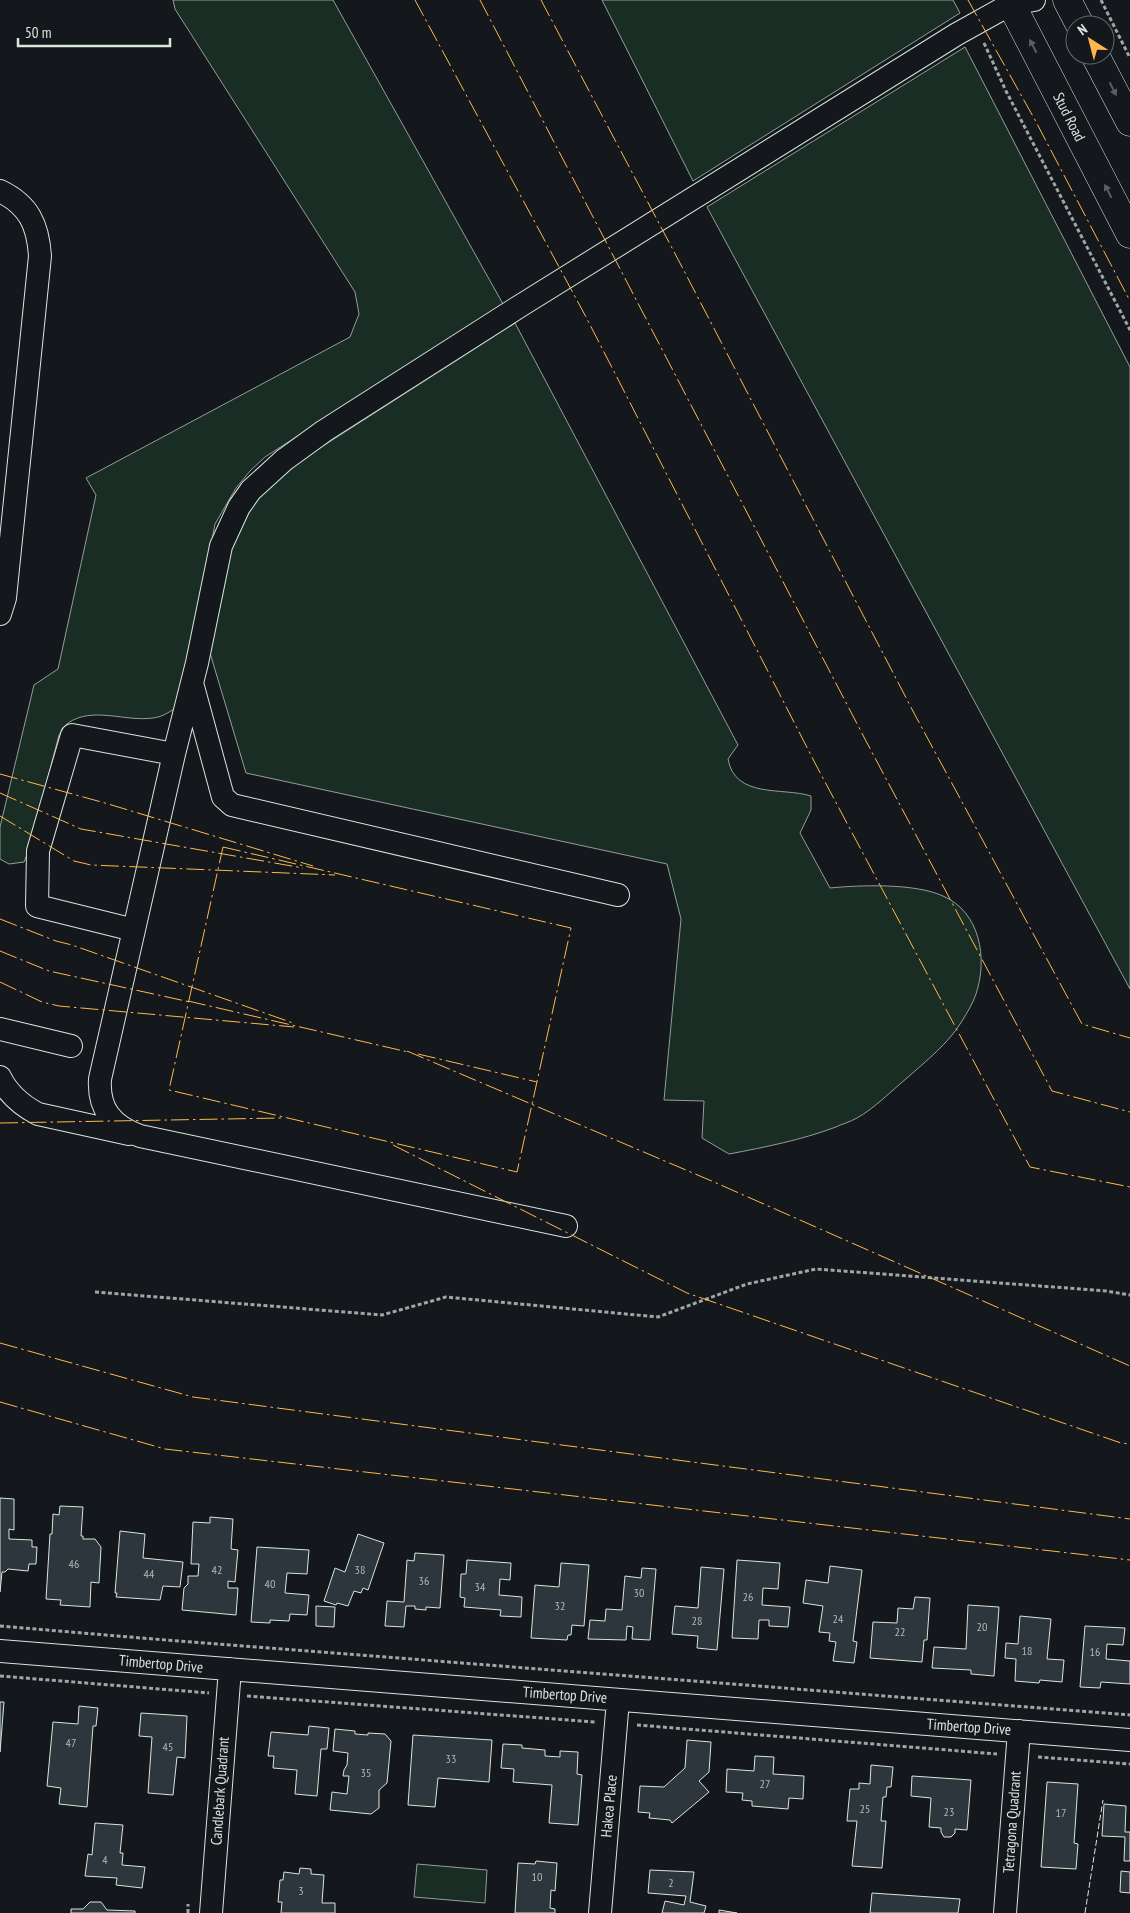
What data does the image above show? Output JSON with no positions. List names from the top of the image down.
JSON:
{
  "streets": {
    "highway": ["Stud Road"],
    "street": [
      "Timbertop Drive",
      "Candlebark Quadrant",
      "Hakea Place",
      "Tetragona Quadrant"
    ]
  },
  "crossings": [
    ["Timbertop Drive", "Candlebark Quadrant"],
    ["Timbertop Drive", "Hakea Place"],
    ["Timbertop Drive", "Tetragona Quadrant"]
  ],
  "house_numbers": [
    "46",
    "42",
    "38",
    "44",
    "36",
    "40",
    "34",
    "30",
    "26",
    "32",
    "24",
    "28",
    "20",
    "22",
    "18",
    "16",
    "47",
    "45",
    "33",
    "35",
    "27",
    "25",
    "23",
    "17",
    "4",
    "10",
    "2",
    "3"
  ],
  "scale_bar": "50 m",
  "north": "top left"
}
